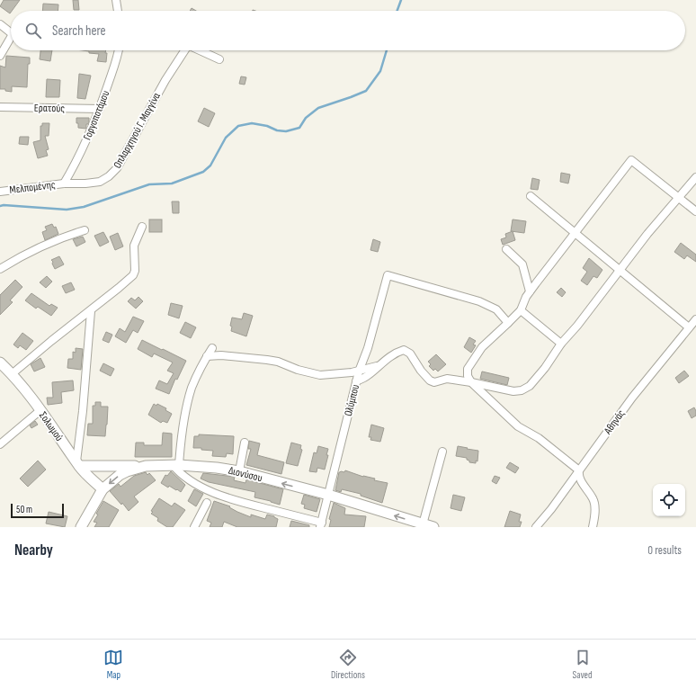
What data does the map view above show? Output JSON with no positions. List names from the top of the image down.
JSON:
{
  "streets": {
    "street": [
      "Ερατούς",
      "Γοργοποτάμου",
      "Οπλαρχηγού Γ. Μαγγίνα",
      "Μελπομένης",
      "Ολύμπου",
      "Αθηνάς",
      "Σολωμού",
      "Διονύσου"
    ]
  },
  "crossings": [
    ["Ερατούς", "Γοργοποτάμου"],
    ["Γοργοποτάμου", "Οπλαρχηγού Γ. Μαγγίνα"],
    ["Γοργοποτάμου", "Μελπομένης"],
    ["Οπλαρχηγού Γ. Μαγγίνα", "Μελπομένης"],
    ["Ολύμπου", "Διονύσου"],
    ["Σολωμού", "Διονύσου"]
  ],
  "scale_bar": "50 m",
  "page": {
    "search": "Search here",
    "scale": "50 m",
    "heading": ["Nearby", "0 results"],
    "nav": ["Map", "Directions", "Saved"]
  }
}
